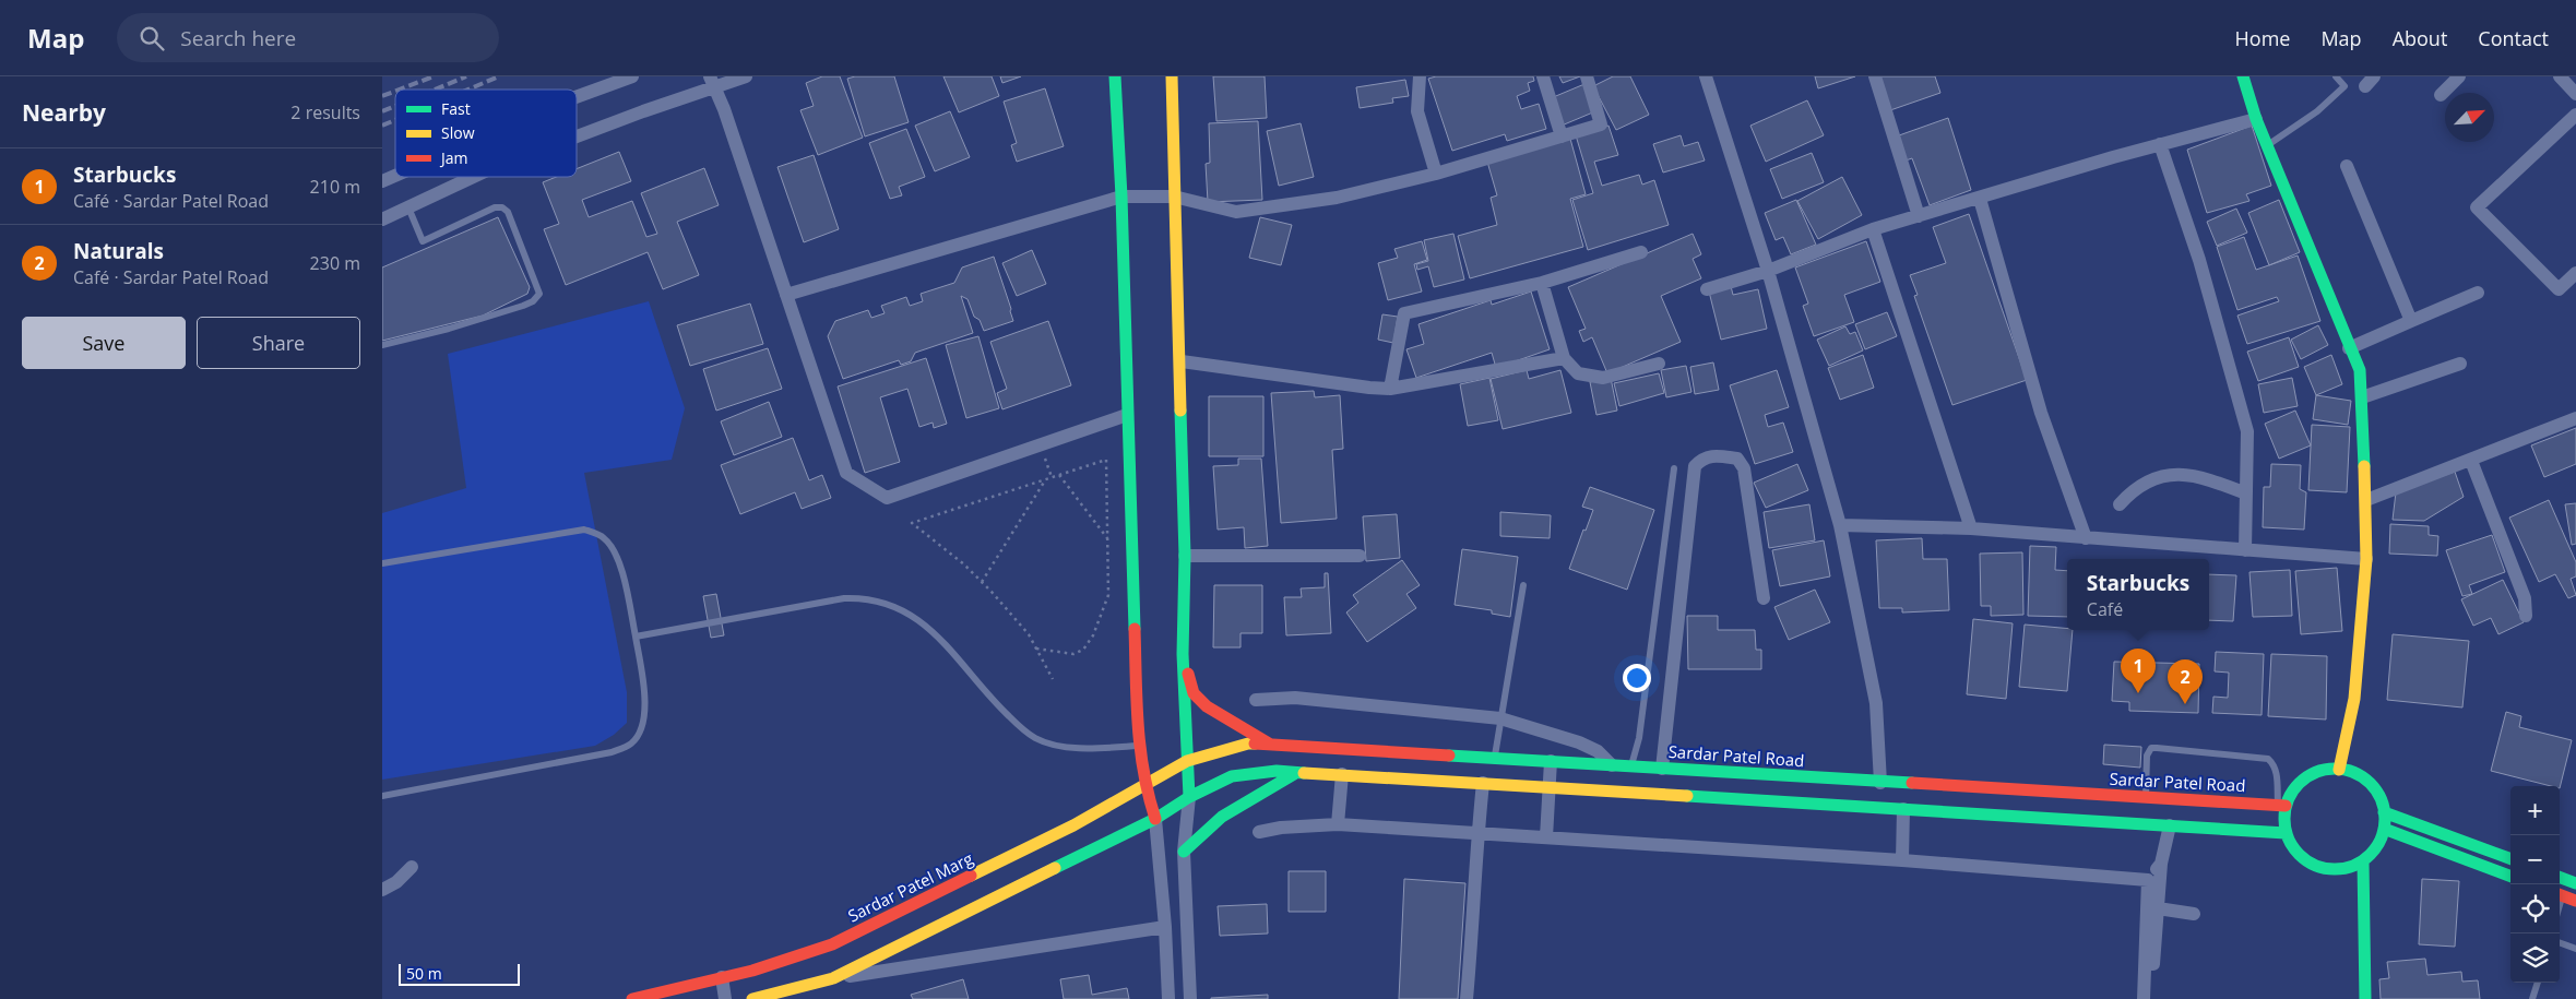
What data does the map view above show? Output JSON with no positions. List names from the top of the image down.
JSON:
{
  "streets": {
    "street": ["Sardar Patel Road", "Sardar Patel Marg"]
  },
  "crossings": [
    ["Sardar Patel Road", "Sardar Patel Marg"]
  ],
  "legend": ["Fast", "Slow", "Jam"],
  "scale_bar": "50 m",
  "north": "top right",
  "page": {
    "header": "Map",
    "search": "Search here",
    "nav": [
      "Home",
      "Map",
      "About",
      "Contact"
    ],
    "heading": ["Nearby", "2 results"],
    "list": [
      {
        "mark": "1",
        "name": "Starbucks",
        "note": "Café · Sardar Patel Road",
        "value": "210 m"
      },
      {
        "mark": "2",
        "name": "Naturals",
        "note": "Café · Sardar Patel Road",
        "value": "230 m"
      }
    ],
    "buttons": ["Save", "Share"],
    "popup": ["Starbucks", "Café"],
    "pins": ["1", "2"],
    "map_buttons": ["+", "−"],
    "scale": "50 m"
  }
}
